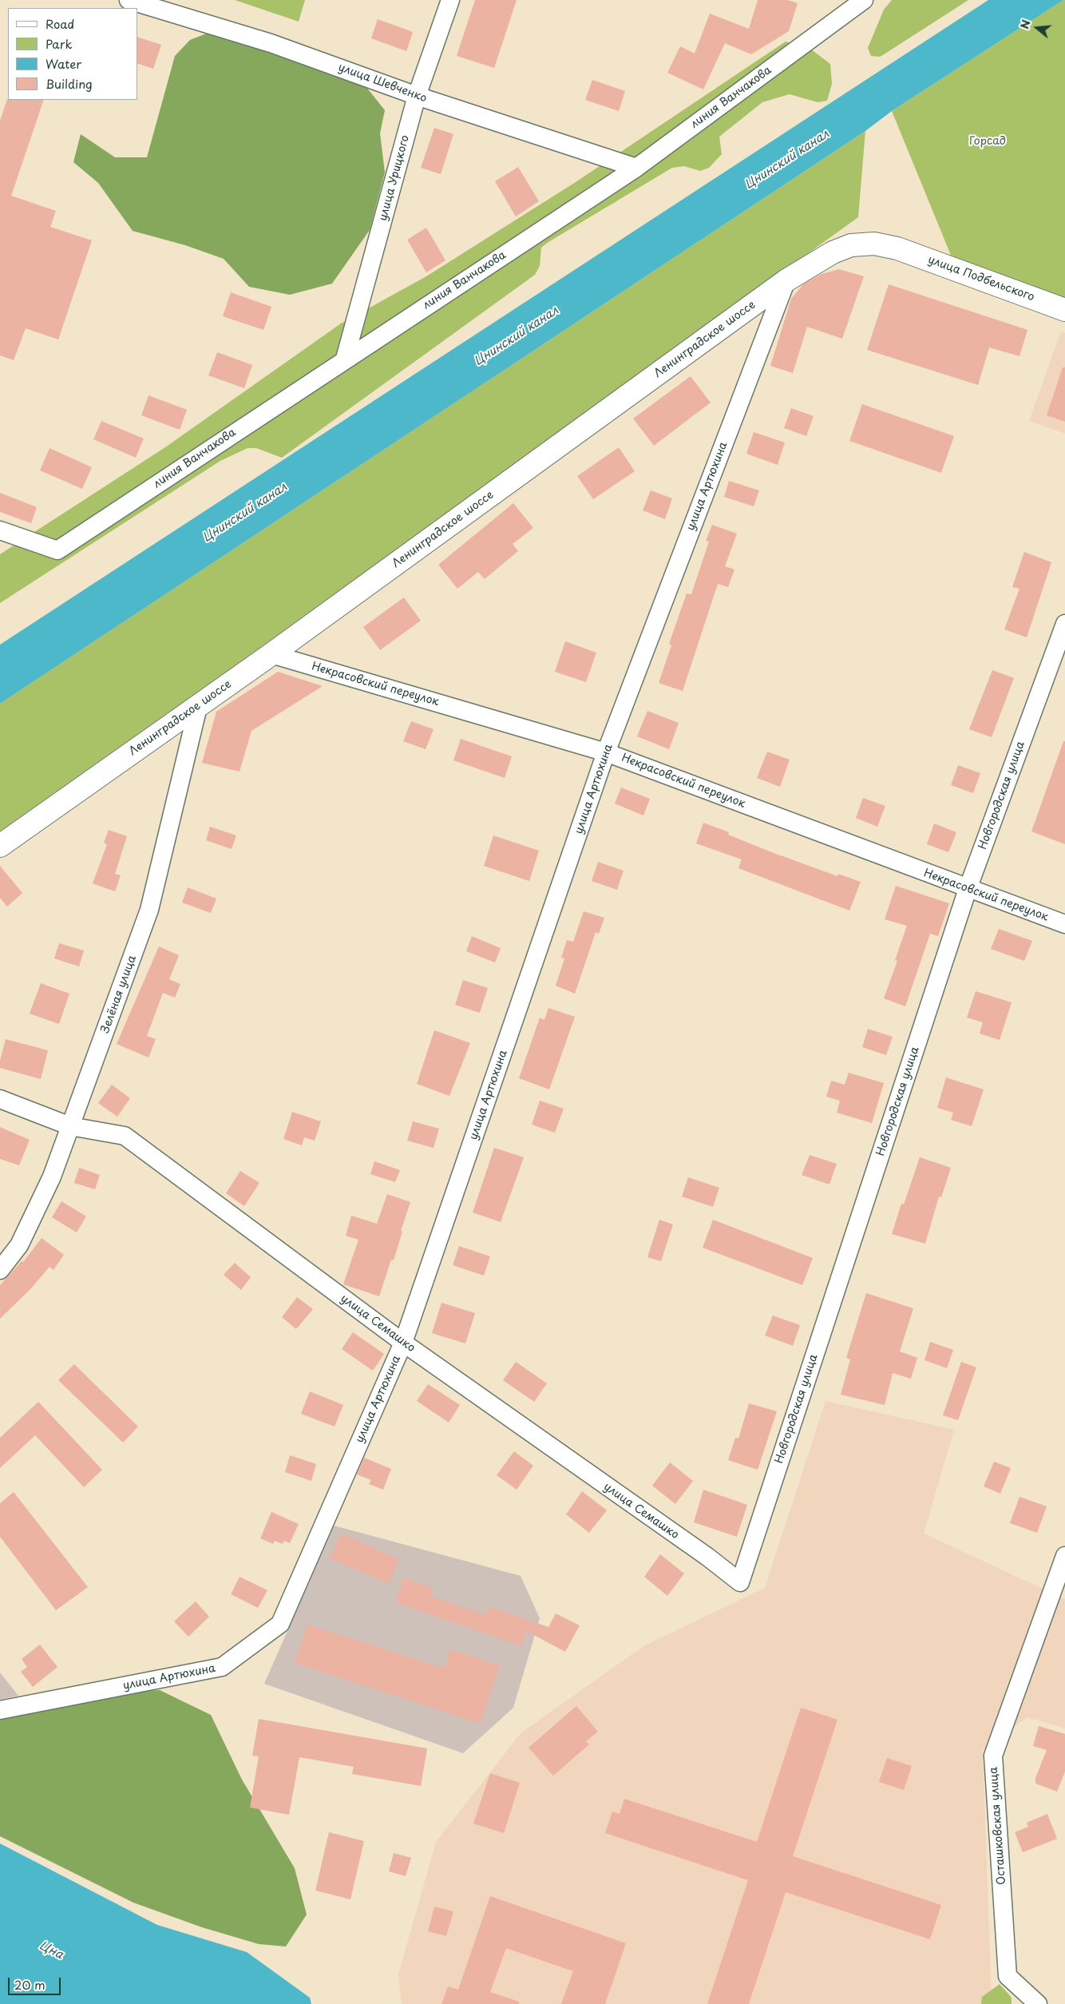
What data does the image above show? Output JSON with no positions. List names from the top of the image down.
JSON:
{
  "streets": {
    "street": [
      "улица Шевченко",
      "линия Ванчакова",
      "улица Урицкого",
      "улица Подбельского",
      "Ленинградское шоссе",
      "улица Артюхина",
      "Некрасовский переулок",
      "Новгородская улица",
      "Зелёная улица",
      "улица Семашко",
      "Осташковская улица"
    ]
  },
  "crossings": [
    ["улица Шевченко", "линия Ванчакова"],
    ["улица Шевченко", "улица Урицкого"],
    ["линия Ванчакова", "улица Урицкого"],
    ["улица Подбельского", "Ленинградское шоссе"],
    ["Ленинградское шоссе", "улица Артюхина"],
    ["Ленинградское шоссе", "Некрасовский переулок"],
    ["Ленинградское шоссе", "Зелёная улица"],
    ["улица Артюхина", "Некрасовский переулок"],
    ["улица Артюхина", "улица Семашко"],
    ["Некрасовский переулок", "Новгородская улица"],
    ["Новгородская улица", "улица Семашко"],
    ["Зелёная улица", "улица Семашко"]
  ],
  "water": ["Цнинский канал", "Цна"],
  "parks": ["Горсад"],
  "legend": [
    "Road",
    "Park",
    "Water",
    "Building"
  ],
  "scale_bar": "20 m",
  "north": "left"
}
